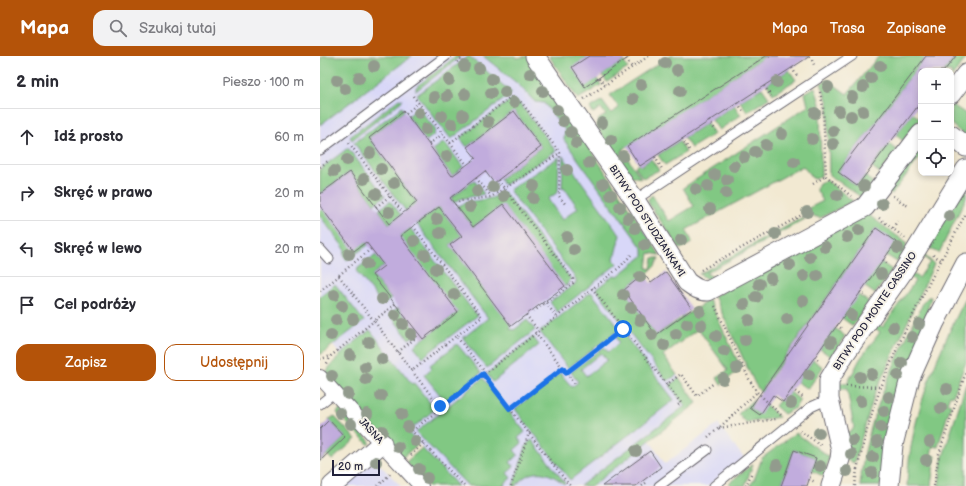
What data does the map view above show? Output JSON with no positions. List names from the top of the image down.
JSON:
{
  "streets": {
    "street": ["BITWY POD STUDZIANKAMI", "BITWY POD MONTE CASSINO", "JASNA"]
  },
  "scale_bar": "20 m",
  "page": {
    "header": "Mapa",
    "search": "Szukaj tutaj",
    "nav": ["Mapa", "Trasa", "Zapisane"],
    "heading": ["2 min", "Pieszo · 100 m"],
    "map_buttons": ["+", "−"],
    "list": [
      ["Idź prosto", "60 m"],
      ["Skręć w prawo", "20 m"],
      ["Skręć w lewo", "20 m"],
      "Cel podróży"
    ],
    "buttons": ["Zapisz", "Udostępnij"],
    "scale": "20 m"
  }
}
